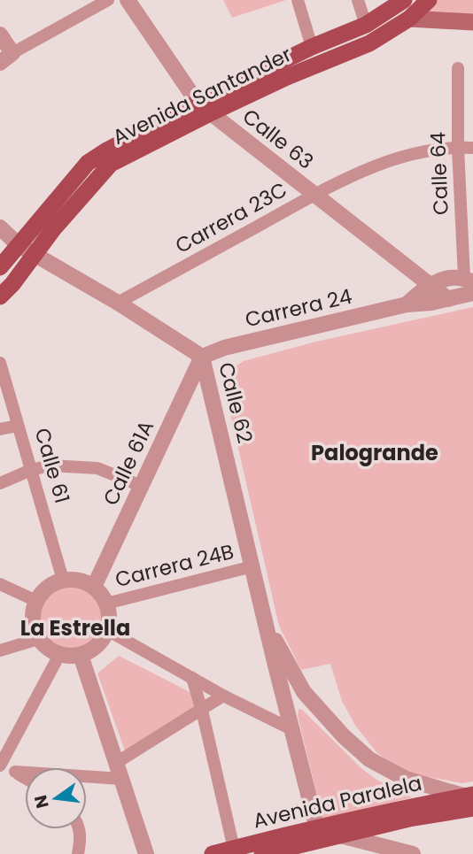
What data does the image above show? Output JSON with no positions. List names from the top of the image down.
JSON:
{
  "streets": {
    "main road": ["Avenida Santander", "Avenida Paralela"],
    "street": [
      "Calle 63",
      "Calle 64",
      "Carrera 23C",
      "Carrera 24",
      "Calle 62",
      "Calle 61A",
      "Calle 61",
      "Carrera 24B"
    ]
  },
  "crossings": [
    ["Avenida Santander", "Calle 63"],
    ["Avenida Santander", "Calle 62"],
    ["Calle 63", "Carrera 23C"],
    ["Calle 63", "Carrera 24"],
    ["Calle 64", "Carrera 23C"],
    ["Calle 64", "Carrera 24"],
    ["Carrera 23C", "Calle 62"],
    ["Carrera 24", "Calle 62"],
    ["Carrera 24", "Calle 61A"],
    ["Calle 62", "Calle 61A"],
    ["Calle 62", "Carrera 24B"],
    ["Calle 62", "Avenida Paralela"],
    ["Calle 61A", "Calle 61"],
    ["Calle 61A", "Carrera 24B"],
    ["Calle 61", "Carrera 24B"]
  ],
  "districts": ["Palogrande", "La Estrella"],
  "north": "left"
}
